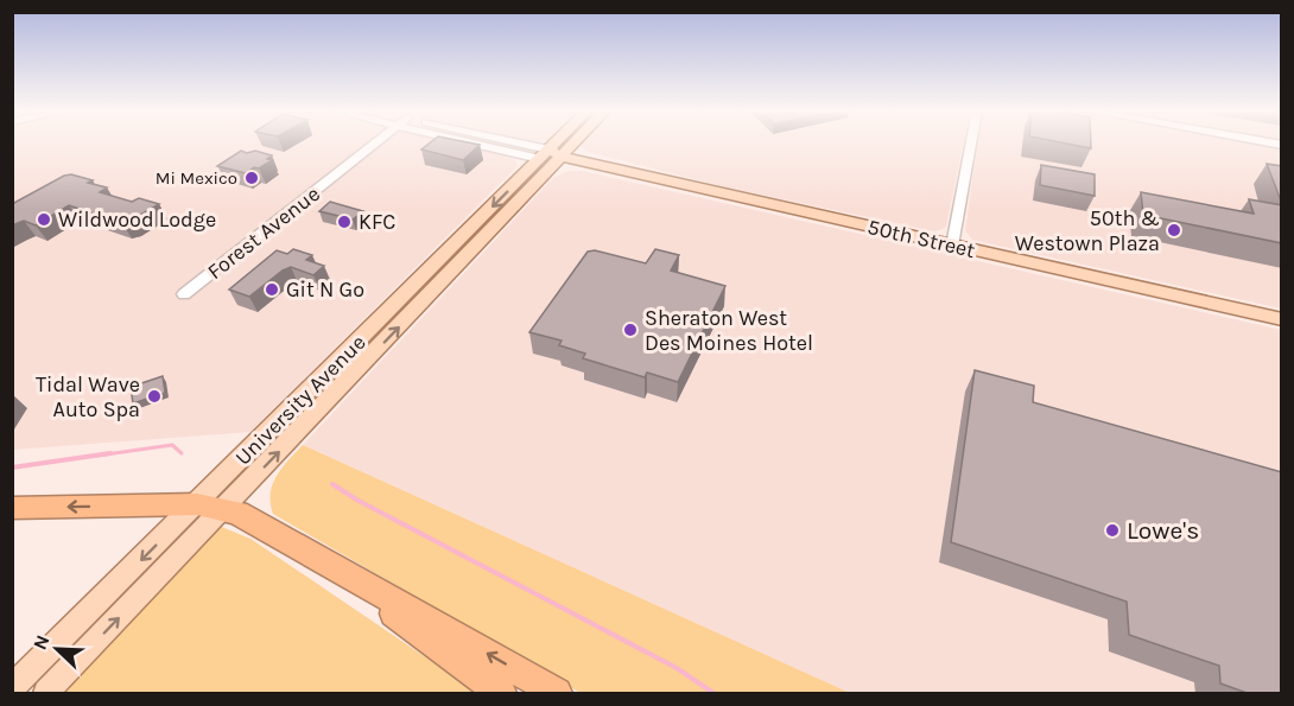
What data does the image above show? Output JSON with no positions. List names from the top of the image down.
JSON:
{
  "streets": {
    "main road": ["50th Street", "University Avenue"],
    "street": ["Forest Avenue"]
  },
  "crossings": [
    ["50th Street", "University Avenue"]
  ],
  "places": [
    "Mi Mexico",
    "Wildwood Lodge",
    "KFC",
    "50th & Westown Plaza",
    "Git N Go",
    "Sheraton West Des Moines Hotel",
    "Tidal Wave Auto Spa",
    "Lowe's"
  ],
  "north": "top left"
}
